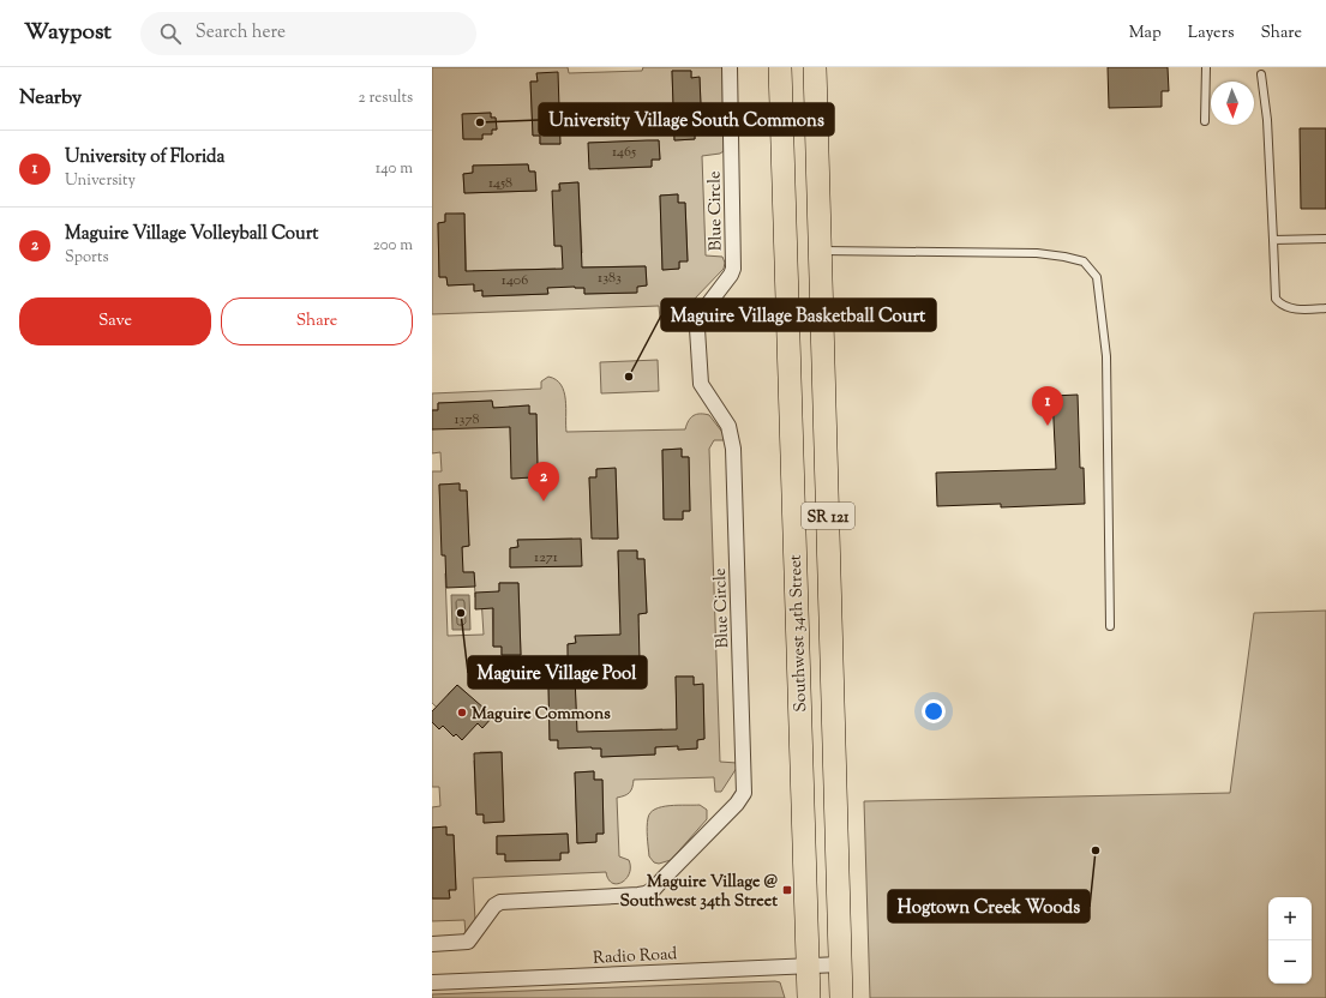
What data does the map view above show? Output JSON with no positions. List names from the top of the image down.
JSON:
{
  "streets": {
    "main road": ["SR 121", "Southwest 34th Street"],
    "street": ["Blue Circle", "Radio Road"]
  },
  "crossings": [
    ["Southwest 34th Street", "Radio Road"]
  ],
  "places": {
    "other": [
      "University Village South Commons",
      "Maguire Village Basketball Court",
      "Maguire Village Pool",
      "Maguire Commons",
      "Hogtown Creek Woods"
    ],
    "transit": ["Maguire Village @ Southwest 34th Street"]
  },
  "house_numbers": [
    "1465",
    "1458",
    "1383",
    "1406",
    "1378",
    "1271"
  ],
  "north": "bottom",
  "page": {
    "header": "Waypost",
    "search": "Search here",
    "nav": ["Map", "Layers", "Share"],
    "heading": ["Nearby", "2 results"],
    "list": [
      {
        "mark": "1",
        "name": "University of Florida",
        "note": "University",
        "value": "140 m"
      },
      {
        "mark": "2",
        "name": "Maguire Village Volleyball Court",
        "note": "Sports",
        "value": "200 m"
      }
    ],
    "buttons": ["Save", "Share"],
    "pins": ["1", "2"],
    "map_buttons": ["+", "−"]
  }
}
